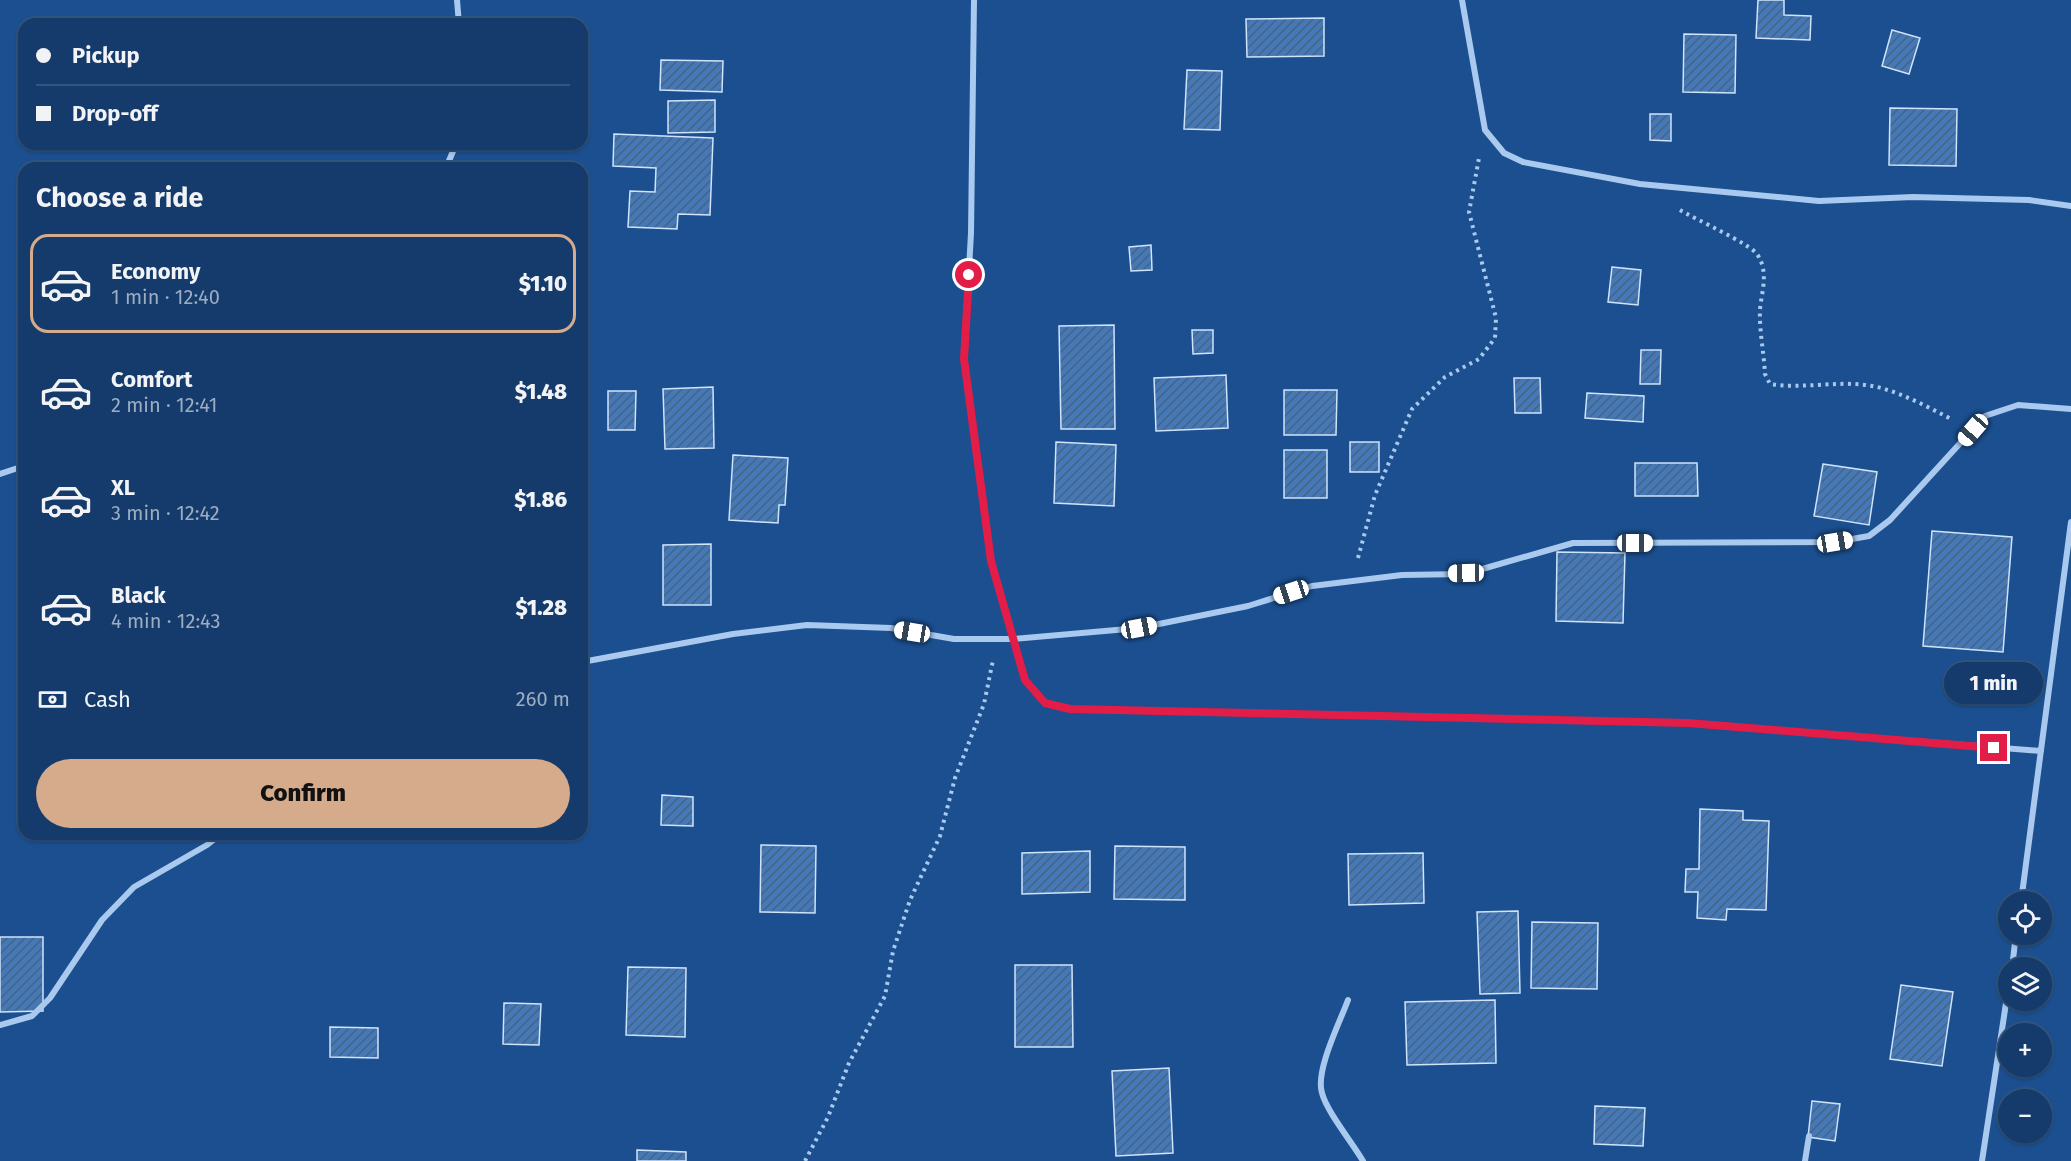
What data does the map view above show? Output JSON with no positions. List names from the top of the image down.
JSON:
{
  "page": {
    "banner": ["Pickup", "Drop-off"],
    "heading": "Choose a ride",
    "list": [
      {
        "name": "Economy",
        "note": "1 min · 12:40",
        "value": "$1.10"
      },
      {
        "name": "Comfort",
        "note": "2 min · 12:41",
        "value": "$1.48"
      },
      {
        "name": "XL",
        "note": "3 min · 12:42",
        "value": "$1.86"
      },
      {
        "name": "Black",
        "note": "4 min · 12:43",
        "value": "$1.28"
      }
    ],
    "bubble": "1 min",
    "pay": ["Cash", "260 m"],
    "buttons": "Confirm",
    "map_buttons": ["+", "−"]
  }
}
